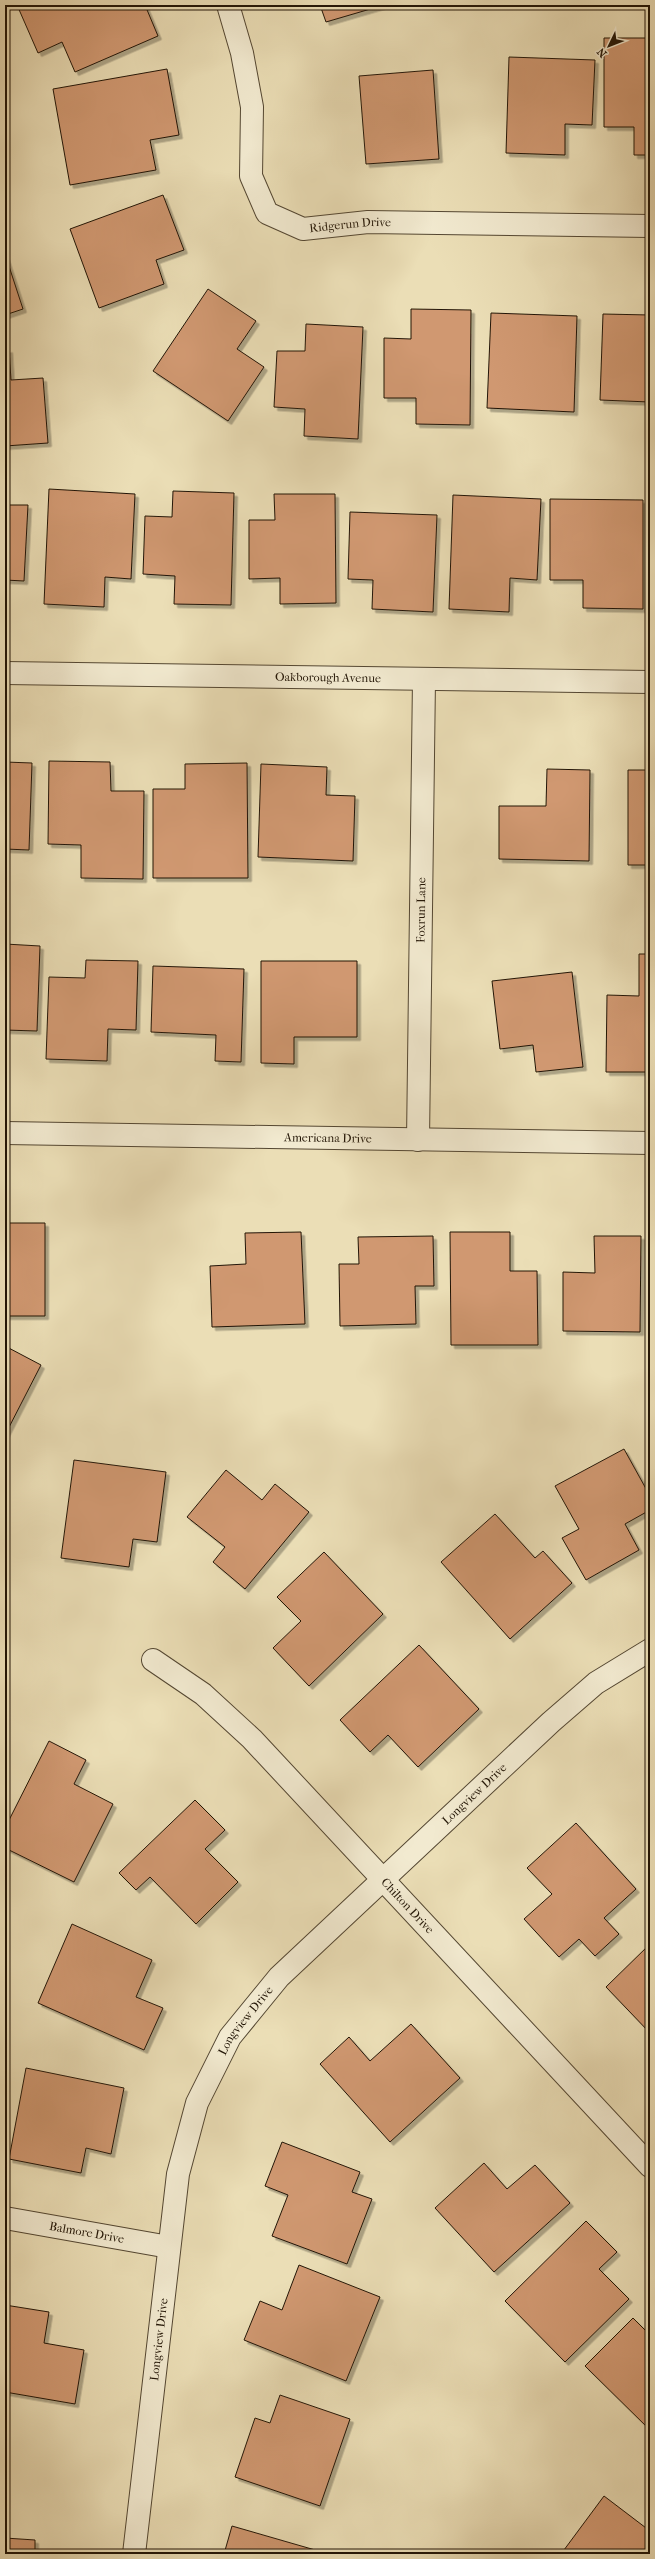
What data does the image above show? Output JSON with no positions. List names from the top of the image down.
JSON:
{
  "streets": {
    "street": [
      "Ridgerun Drive",
      "Oakborough Avenue",
      "Foxrun Lane",
      "Americana Drive",
      "Longview Drive",
      "Chilton Drive",
      "Balmore Drive"
    ]
  },
  "crossings": [
    ["Oakborough Avenue", "Foxrun Lane"],
    ["Foxrun Lane", "Americana Drive"],
    ["Longview Drive", "Chilton Drive"],
    ["Longview Drive", "Balmore Drive"]
  ],
  "north": "bottom left"
}
